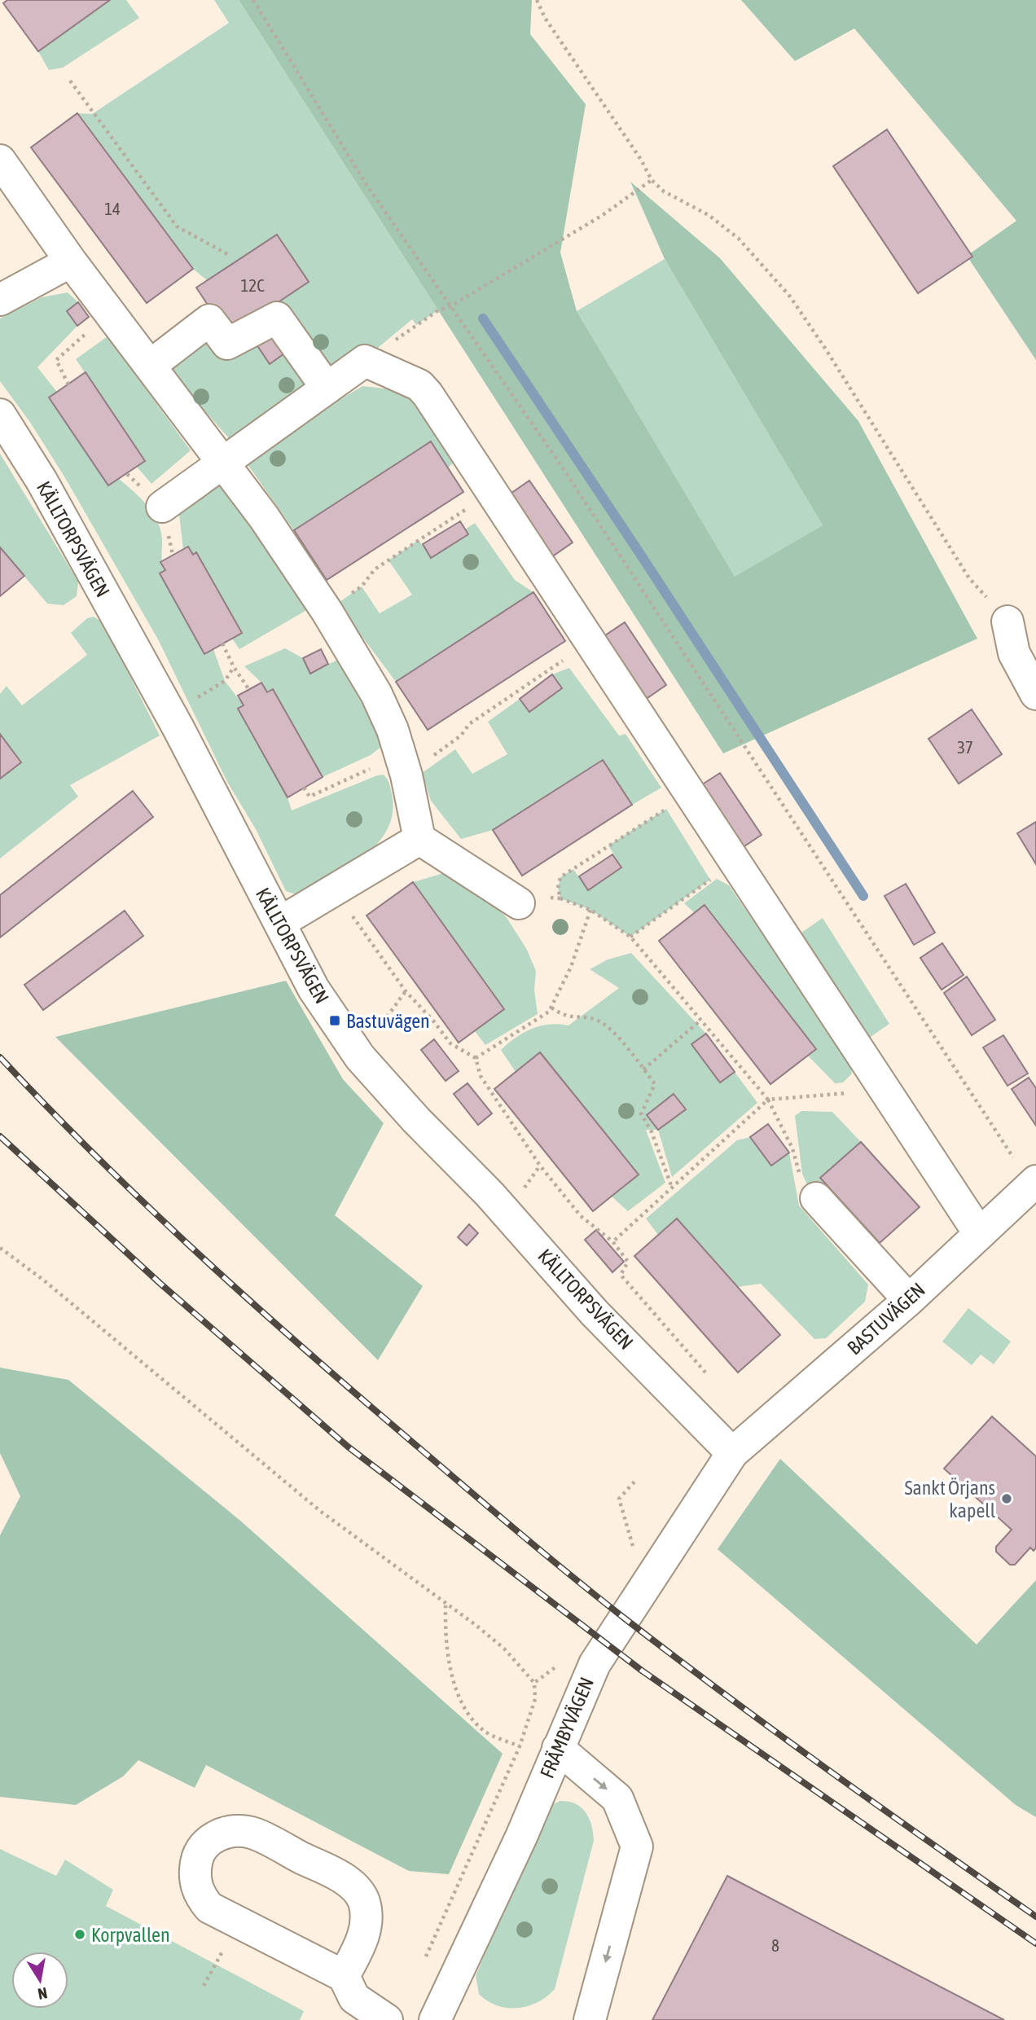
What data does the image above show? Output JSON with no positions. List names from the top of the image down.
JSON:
{
  "streets": {
    "street": ["KÄLLTORPSVÄGEN", "BASTUVÄGEN", "FRÄMBYVÄGEN"]
  },
  "crossings": [
    ["KÄLLTORPSVÄGEN", "BASTUVÄGEN"],
    ["KÄLLTORPSVÄGEN", "FRÄMBYVÄGEN"],
    ["BASTUVÄGEN", "FRÄMBYVÄGEN"]
  ],
  "places": {
    "transit": ["Bastuvägen"],
    "other": ["Sankt Örjans kapell", "Korpvallen"]
  },
  "house_numbers": [
    "14",
    "12C",
    "37",
    "8"
  ],
  "north": "bottom"
}
